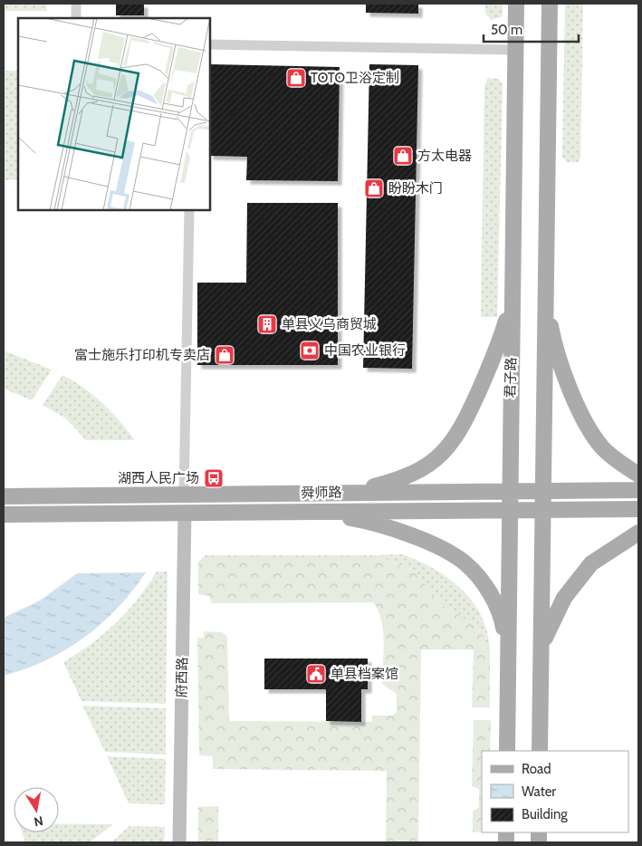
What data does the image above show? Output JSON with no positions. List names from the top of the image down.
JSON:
{
  "streets": {
    "main road": ["君子路", "舜师路"],
    "street": ["府西路"]
  },
  "crossings": [
    ["君子路", "舜师路"],
    ["舜师路", "府西路"]
  ],
  "places": {
    "shop": [
      "TOTO卫浴定制",
      "方太电器",
      "盼盼木门",
      "富士施乐打印机专卖店"
    ],
    "building": ["单县义乌商贸城"],
    "bank": ["中国农业银行"],
    "bus stop": ["湖西人民广场"],
    "public building": ["单县档案馆"]
  },
  "legend": ["Road", "Water", "Building"],
  "scale_bar": "50 m",
  "north": "bottom"
}
